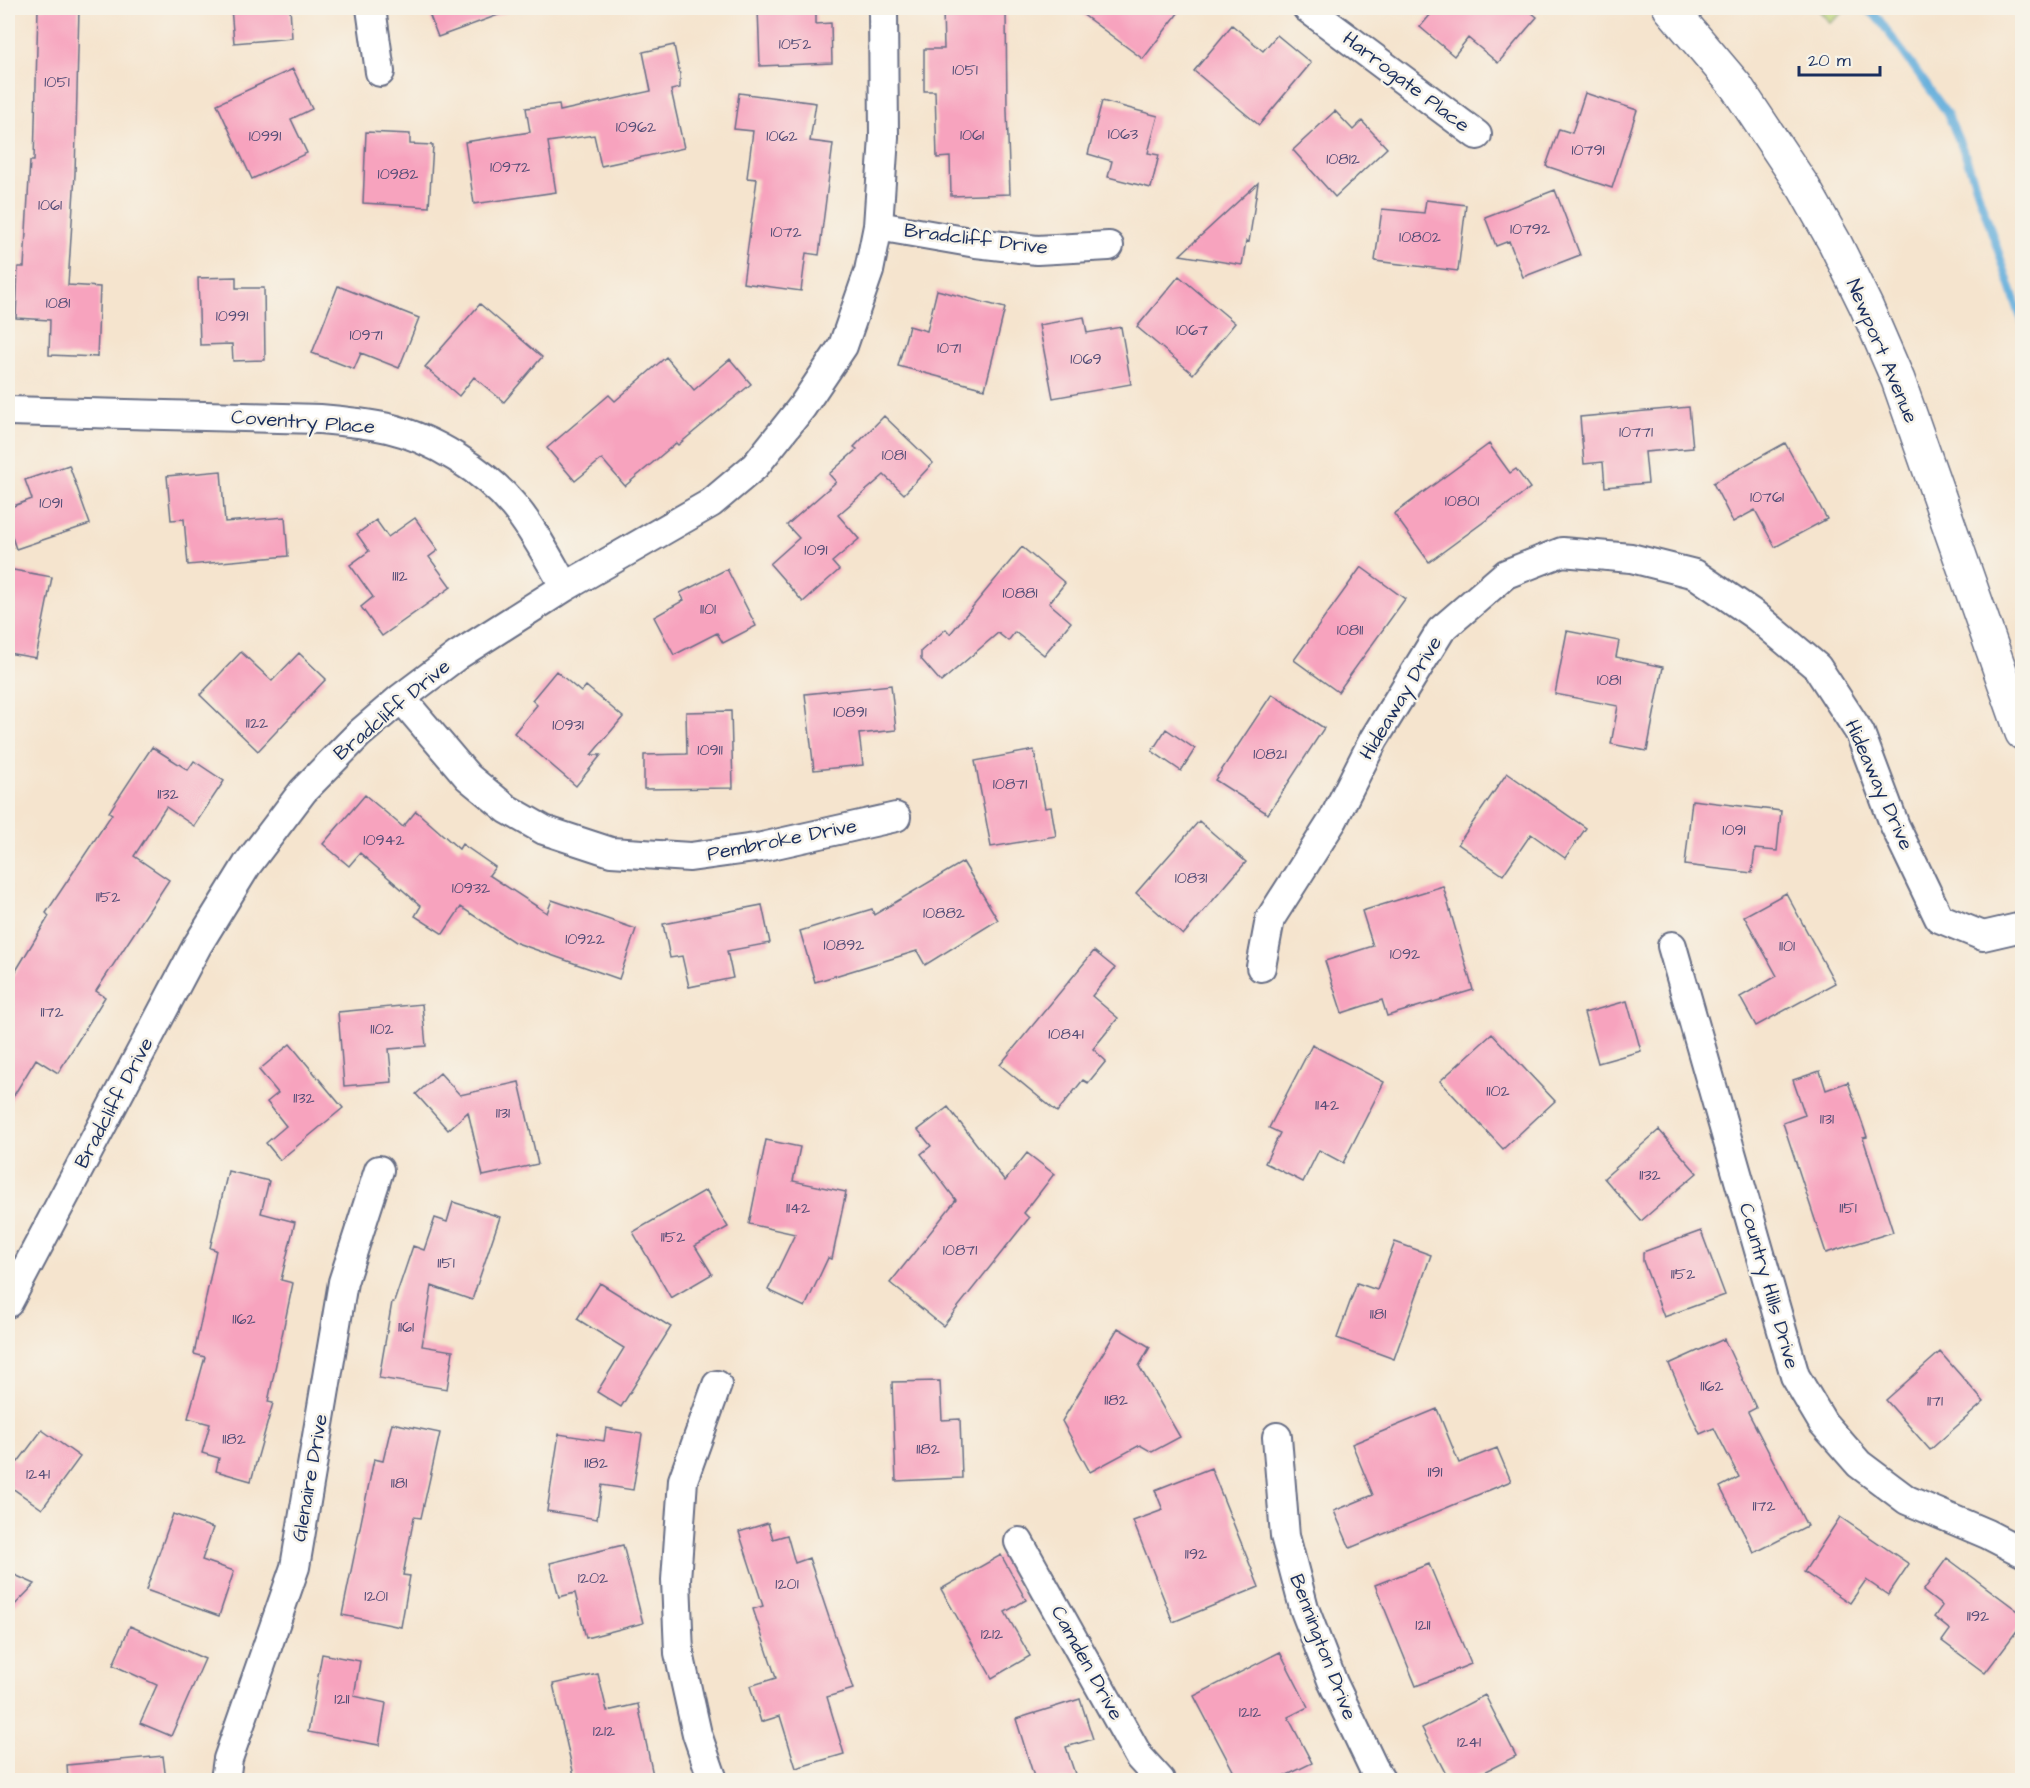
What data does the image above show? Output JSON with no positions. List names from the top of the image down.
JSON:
{
  "streets": {
    "main road": ["Newport Avenue"],
    "street": [
      "Harrogate Place",
      "Bradcliff Drive",
      "Coventry Place",
      "Hideaway Drive",
      "Pembroke Drive",
      "Country Hills Drive",
      "Glenaire Drive",
      "Bennington Drive",
      "Camden Drive"
    ]
  },
  "crossings": [
    ["Bradcliff Drive", "Coventry Place"],
    ["Bradcliff Drive", "Pembroke Drive"]
  ],
  "house_numbers": [
    "1052",
    "1051",
    "1051",
    "10962",
    "1063",
    "1061",
    "10991",
    "1062",
    "10791",
    "10812",
    "10972",
    "10982",
    "1061",
    "10792",
    "1072",
    "10802",
    "1081",
    "10991",
    "1067",
    "10971",
    "1071",
    "1069",
    "10771",
    "1081",
    "10761",
    "10801",
    "1091",
    "1091",
    "1112",
    "10881",
    "1101",
    "10811",
    "1081",
    "10891",
    "1122",
    "10931",
    "10911",
    "10821",
    "10871",
    "1132",
    "1091",
    "10942",
    "10831",
    "10932",
    "1152",
    "10882",
    "10922",
    "10892",
    "1101",
    "1092",
    "1172",
    "1102",
    "10841",
    "1102",
    "1132",
    "1142",
    "1131",
    "1131",
    "1132",
    "1142",
    "1151",
    "1152",
    "10871",
    "1151",
    "1152",
    "1181",
    "1162",
    "1161",
    "1162",
    "1182",
    "1171",
    "1182",
    "1182",
    "1182",
    "1191",
    "1241",
    "1181",
    "1172",
    "1192",
    "1202",
    "1201",
    "1201",
    "1192",
    "1211",
    "1212",
    "1211",
    "1212",
    "1212",
    "1241"
  ],
  "scale_bar": "20 m"
}
